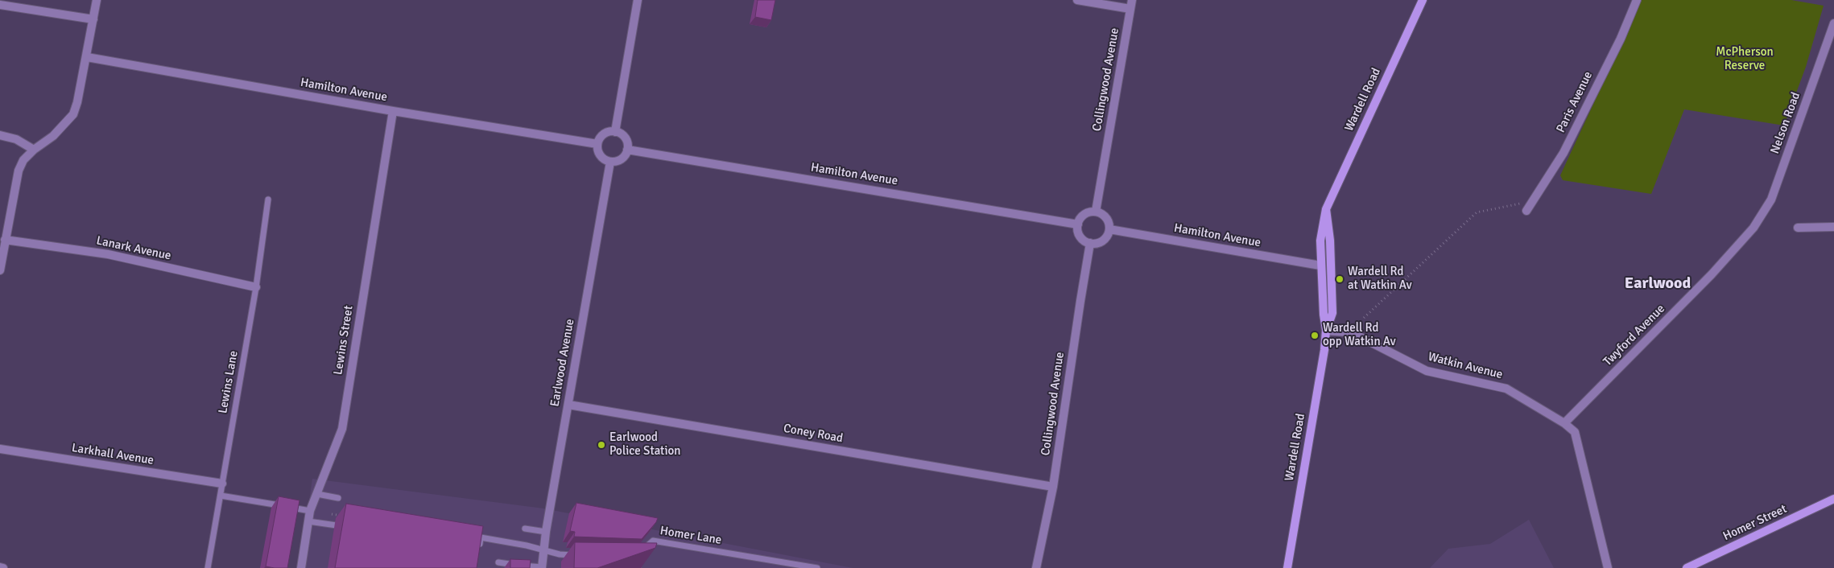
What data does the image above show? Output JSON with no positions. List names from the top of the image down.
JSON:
{
  "streets": {
    "street": [
      "Collingwood Avenue",
      "Hamilton Avenue",
      "Wardell Road",
      "Paris Avenue",
      "Nelson Road",
      "Lanark Avenue",
      "Twyford Avenue",
      "Lewins Street",
      "Earlwood Avenue",
      "Watkin Avenue",
      "Coney Road",
      "Larkhall Avenue",
      "Homer Street"
    ],
    "lane": ["Lewins Lane", "Homer Lane"]
  },
  "crossings": [
    ["Collingwood Avenue", "Hamilton Avenue"],
    ["Collingwood Avenue", "Coney Road"],
    ["Hamilton Avenue", "Wardell Road"],
    ["Hamilton Avenue", "Lewins Street"],
    ["Hamilton Avenue", "Earlwood Avenue"],
    ["Wardell Road", "Watkin Avenue"],
    ["Nelson Road", "Twyford Avenue"],
    ["Lanark Avenue", "Lewins Lane"],
    ["Twyford Avenue", "Watkin Avenue"],
    ["Earlwood Avenue", "Coney Road"],
    ["Lewins Lane", "Larkhall Avenue"]
  ],
  "districts": ["Earlwood"],
  "parks": ["McPherson Reserve"],
  "places": ["Wardell Rd at Watkin Av", "Wardell Rd opp Watkin Av", "Earlwood Police Station"]
}
